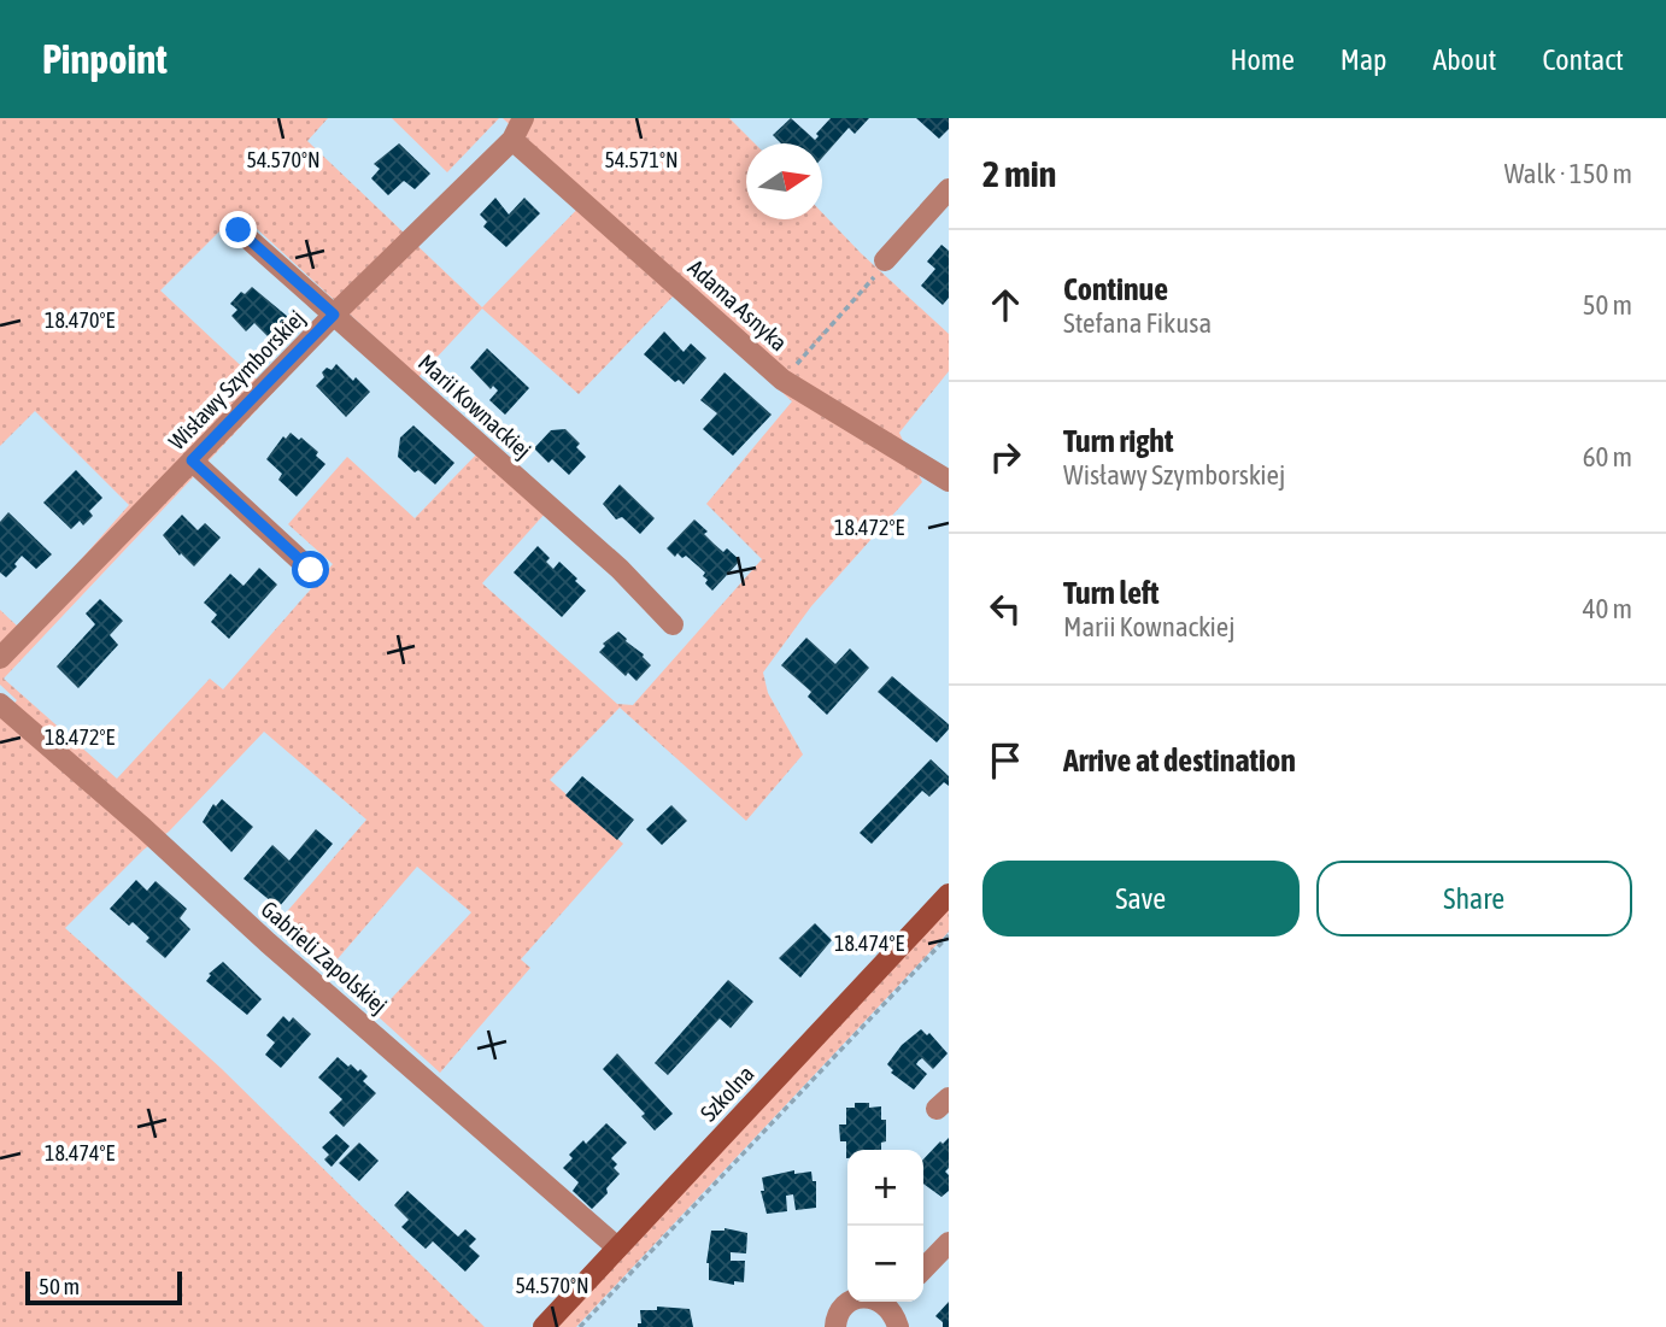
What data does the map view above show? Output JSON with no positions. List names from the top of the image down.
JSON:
{
  "streets": {
    "street": [
      "Adama Asnyka",
      "Wisławy Szymborskiej",
      "Marii Kownackiej",
      "Gabrieli Zapolskiej",
      "Szkolna"
    ]
  },
  "crossings": [
    ["Adama Asnyka", "Wisławy Szymborskiej"],
    ["Wisławy Szymborskiej", "Marii Kownackiej"],
    ["Gabrieli Zapolskiej", "Szkolna"]
  ],
  "scale_bar": "50 m",
  "north": "right",
  "page": {
    "header": "Pinpoint",
    "nav": [
      "Home",
      "Map",
      "About",
      "Contact"
    ],
    "heading": ["2 min", "Walk · 150 m"],
    "list": [
      ["Continue", "Stefana Fikusa", "50 m"],
      ["Turn right", "Wisławy Szymborskiej", "60 m"],
      ["Turn left", "Marii Kownackiej", "40 m"],
      "Arrive at destination"
    ],
    "buttons": ["Save", "Share"],
    "map_buttons": ["+", "−"],
    "scale": "50 m"
  },
  "coordinates": [
    "54.570°N",
    "54.571°N",
    "18.470°E",
    "18.472°E",
    "18.474°E"
  ]
}
